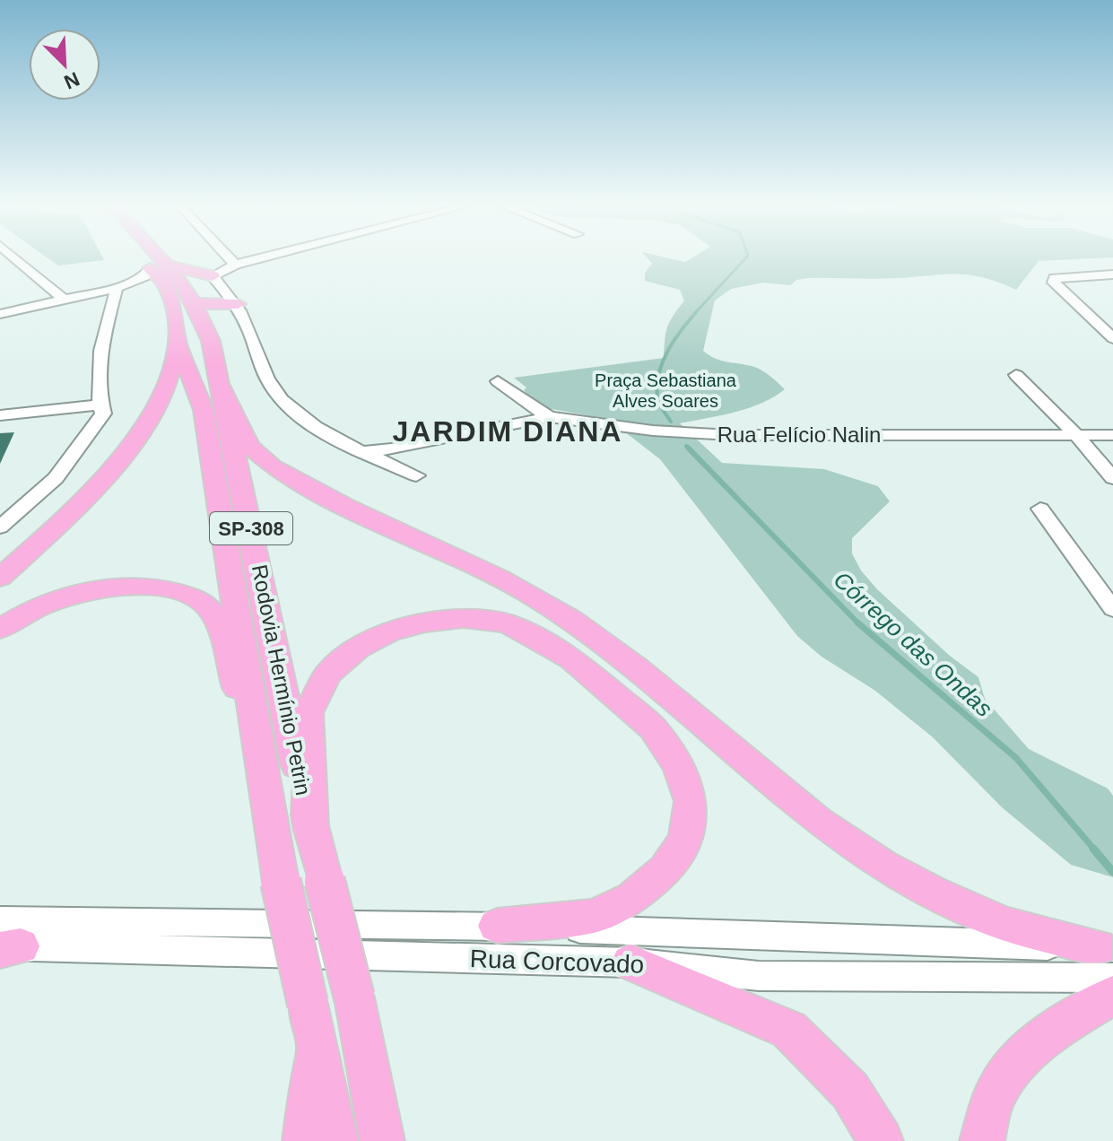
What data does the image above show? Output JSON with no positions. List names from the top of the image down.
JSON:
{
  "streets": {
    "main road": ["SP-308", "Rodovia Hermínio Petrin"],
    "street": ["Rua Felício Nalin", "Rua Corcovado"]
  },
  "districts": ["JARDIM DIANA"],
  "water": ["Córrego das Ondas"],
  "parks": ["Praça Sebastiana Alves Soares"],
  "north": "bottom right"
}
